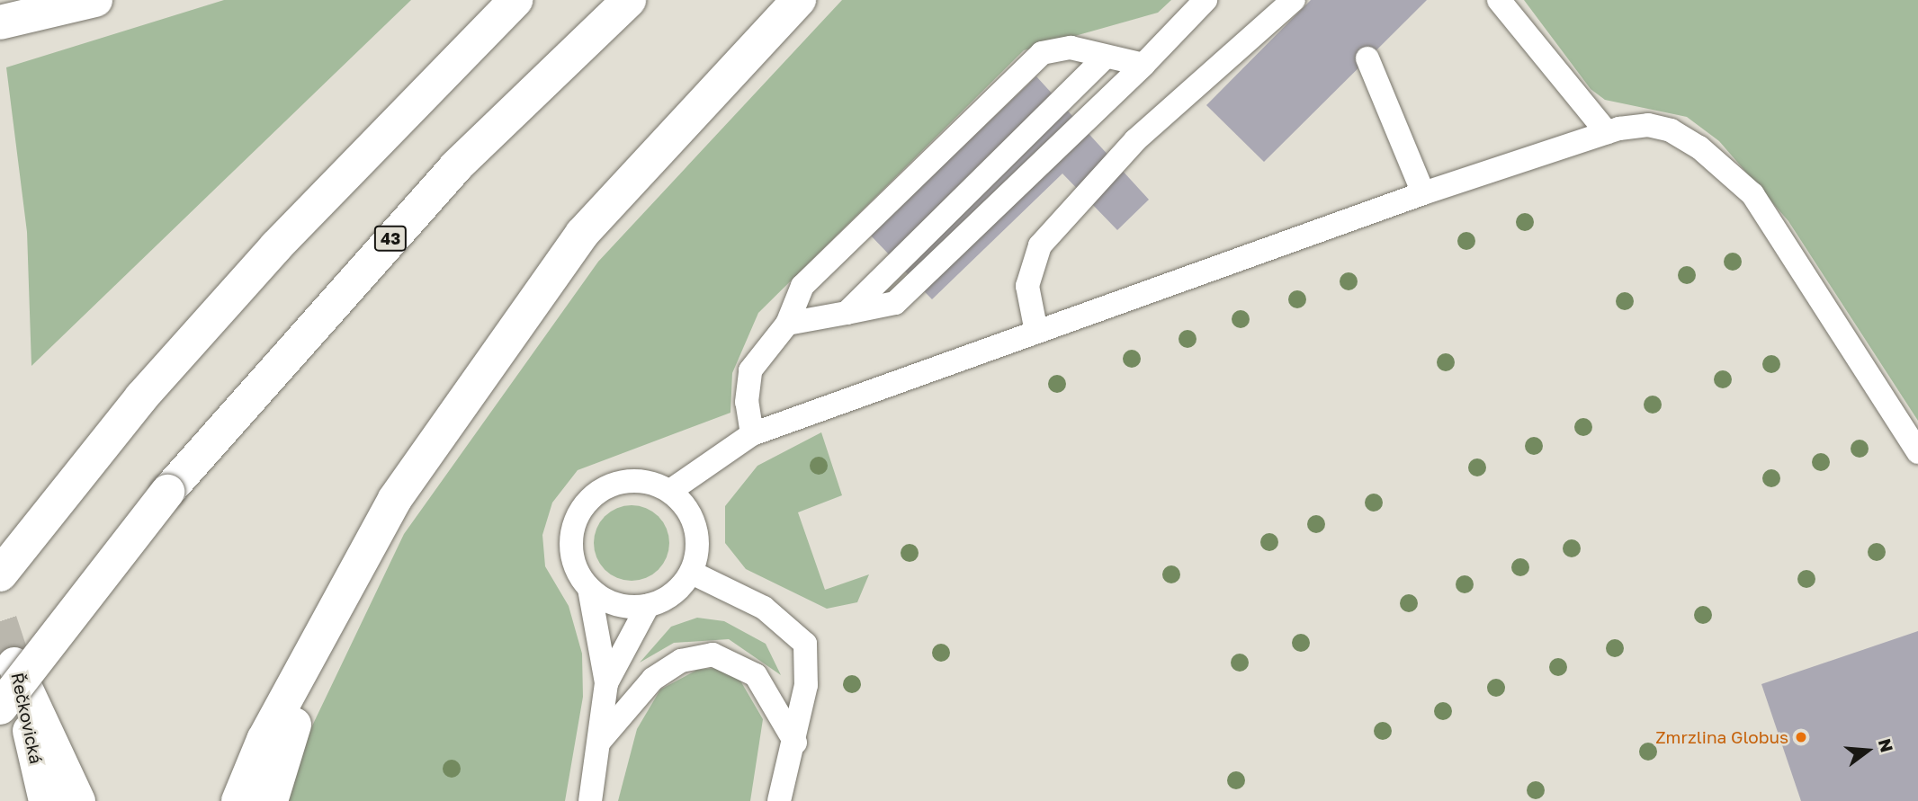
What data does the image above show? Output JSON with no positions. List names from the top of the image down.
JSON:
{
  "streets": {
    "main road": ["43", "Řečkovická"]
  },
  "places": ["Zmrzlina Globus"],
  "north": "right"
}
